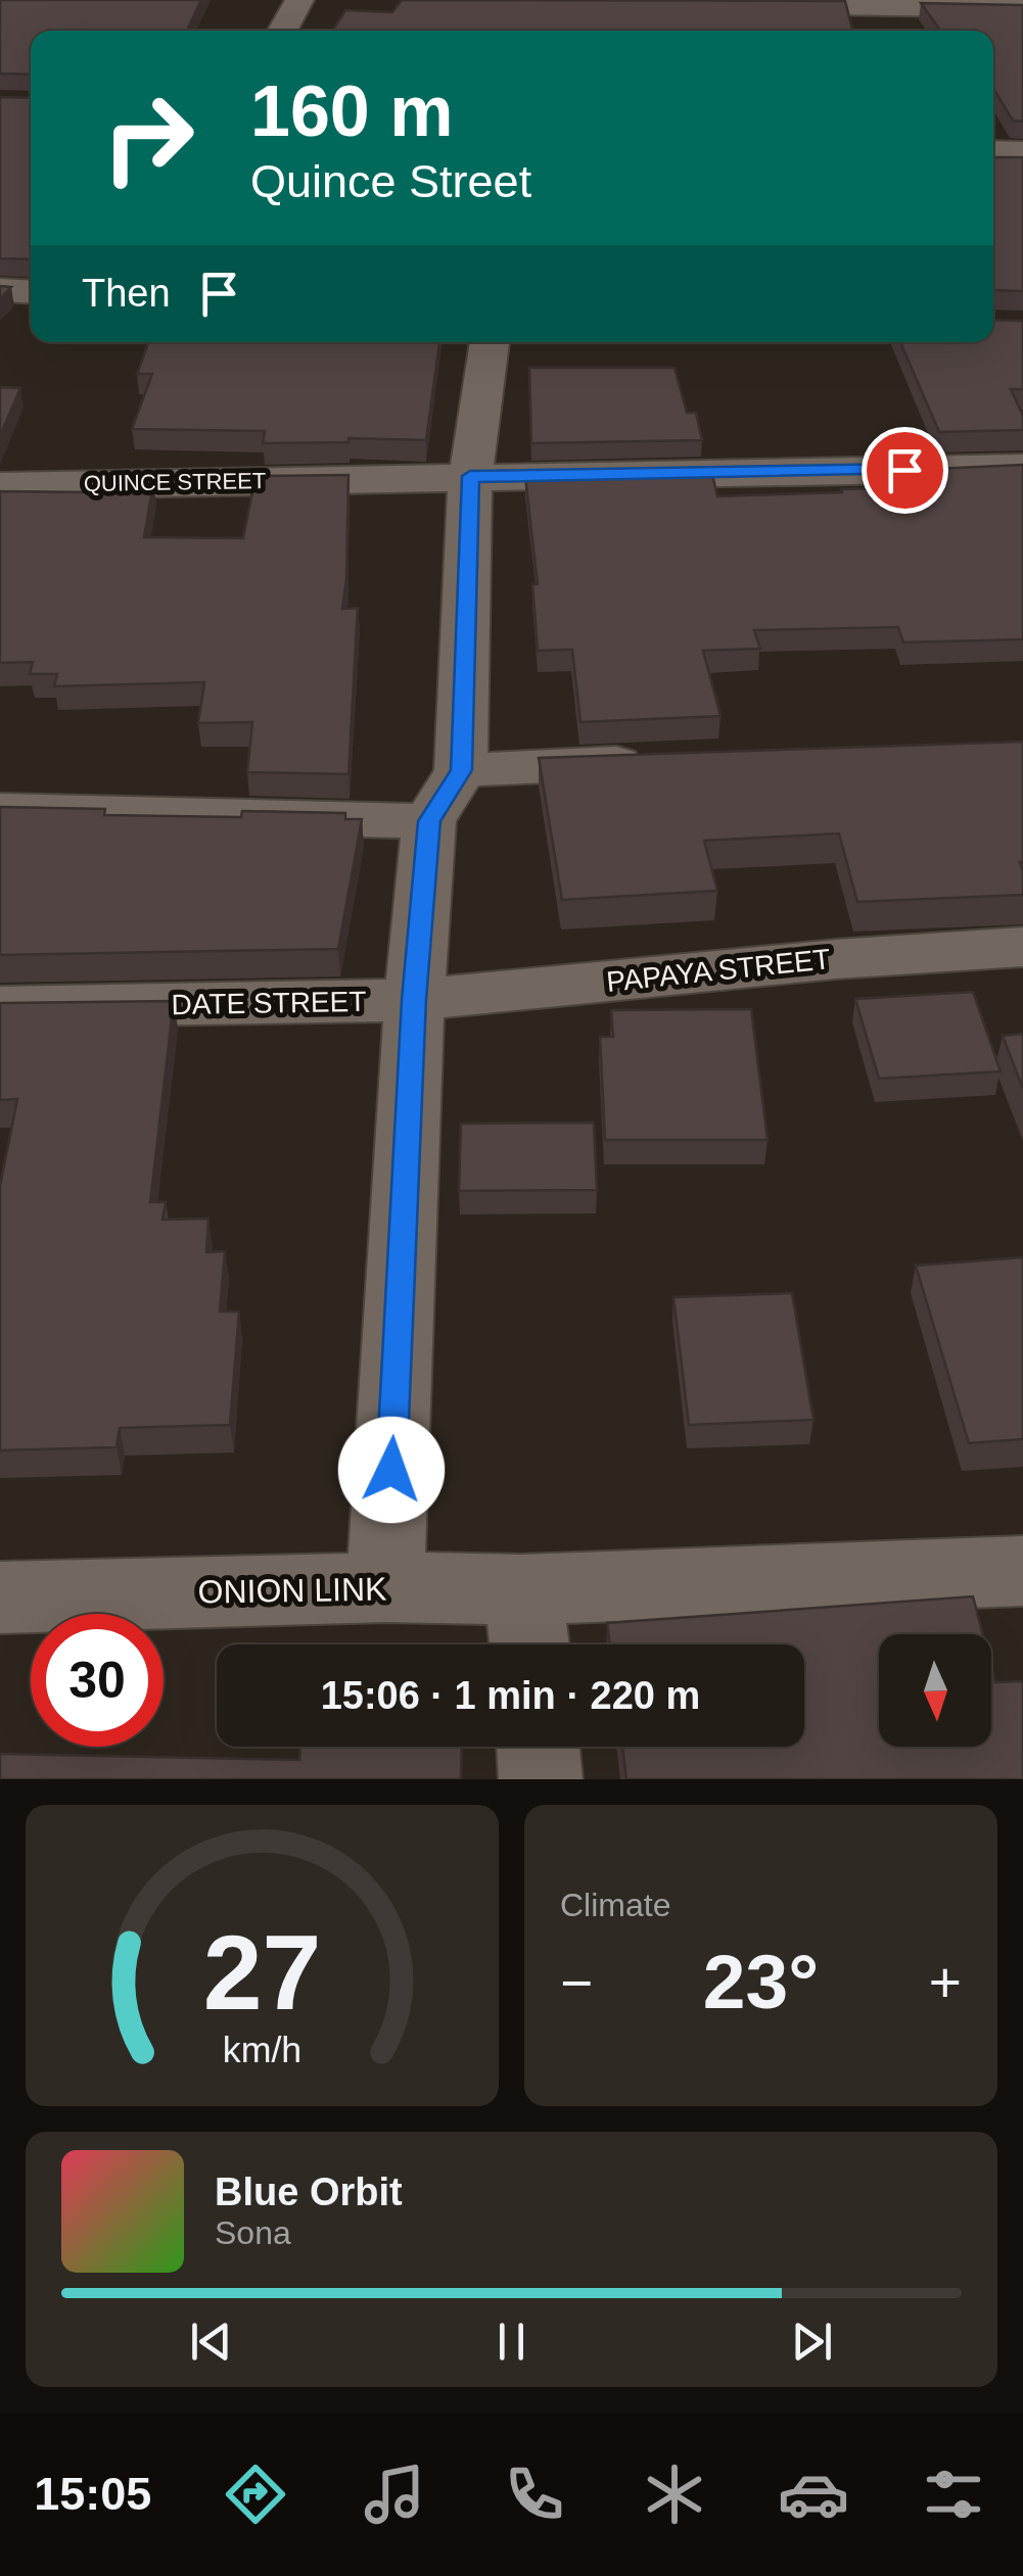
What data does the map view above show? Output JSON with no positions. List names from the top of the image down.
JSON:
{
  "streets": {
    "street": [
      "QUINCE STREET",
      "PAPAYA STREET",
      "DATE STREET",
      "ONION LINK"
    ]
  },
  "crossings": [
    ["PAPAYA STREET", "DATE STREET"]
  ],
  "north": "bottom",
  "page": {
    "turn": ["160 m", "Quince Street"],
    "then": "Then",
    "limit": "30",
    "trip": "15:06 · 1 min · 220 m",
    "tile": "Climate",
    "heat": ["−", "23°", "+"],
    "song": ["Blue Orbit", "Sona"],
    "tabs": "15:05",
    "gauge": ["27", "km/h"]
  }
}
